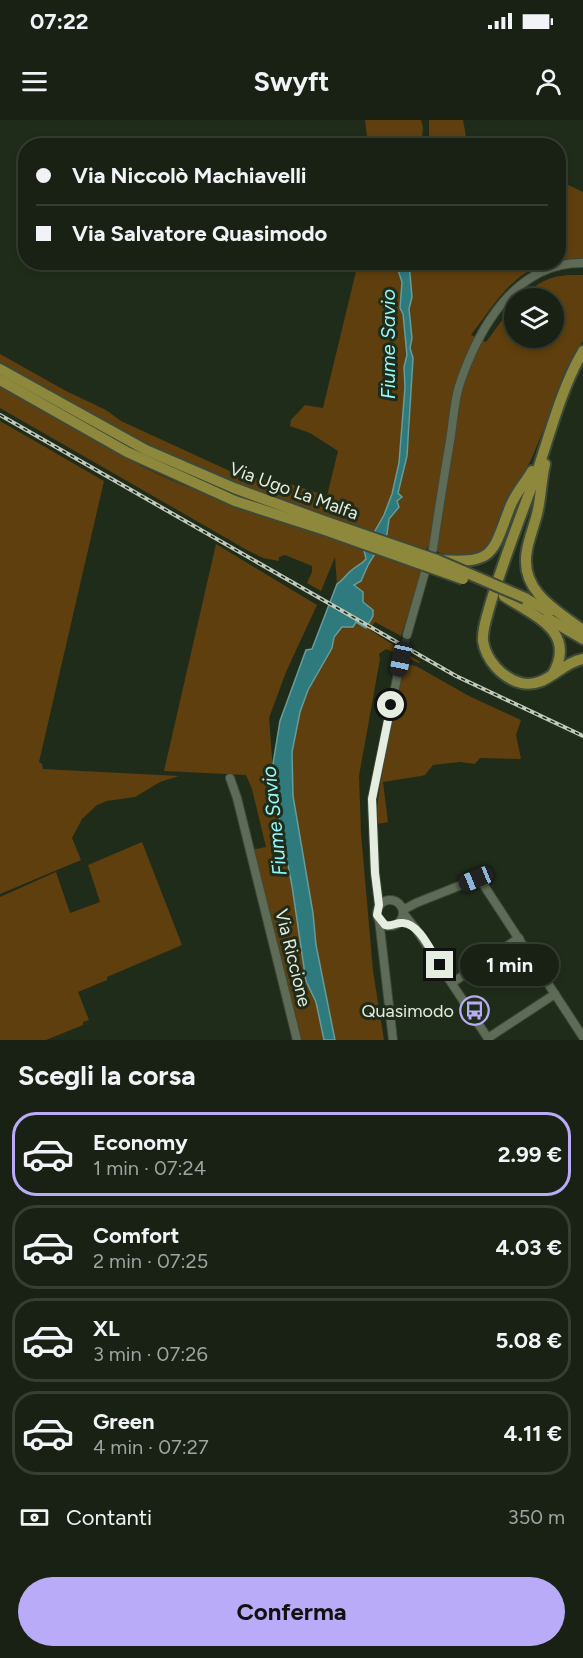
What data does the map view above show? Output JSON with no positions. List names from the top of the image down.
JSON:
{
  "streets": {
    "highway": ["Via Ugo La Malfa"],
    "street": ["Via Riccione"]
  },
  "water": ["Fiume Savio"],
  "places": {
    "bus stop": ["Quasimodo"]
  },
  "page": {
    "status": "07:22",
    "header": "Swyft",
    "banner": ["Via Niccolò Machiavelli", "Via Salvatore Quasimodo"],
    "bubble": "1 min",
    "heading": "Scegli la corsa",
    "list": [
      {
        "name": "Economy",
        "note": "1 min · 07:24",
        "value": "2.99 €"
      },
      {
        "name": "Comfort",
        "note": "2 min · 07:25",
        "value": "4.03 €"
      },
      {
        "name": "XL",
        "note": "3 min · 07:26",
        "value": "5.08 €"
      },
      {
        "name": "Green",
        "note": "4 min · 07:27",
        "value": "4.11 €"
      }
    ],
    "pay": ["Contanti", "350 m"],
    "buttons": "Conferma"
  }
}
